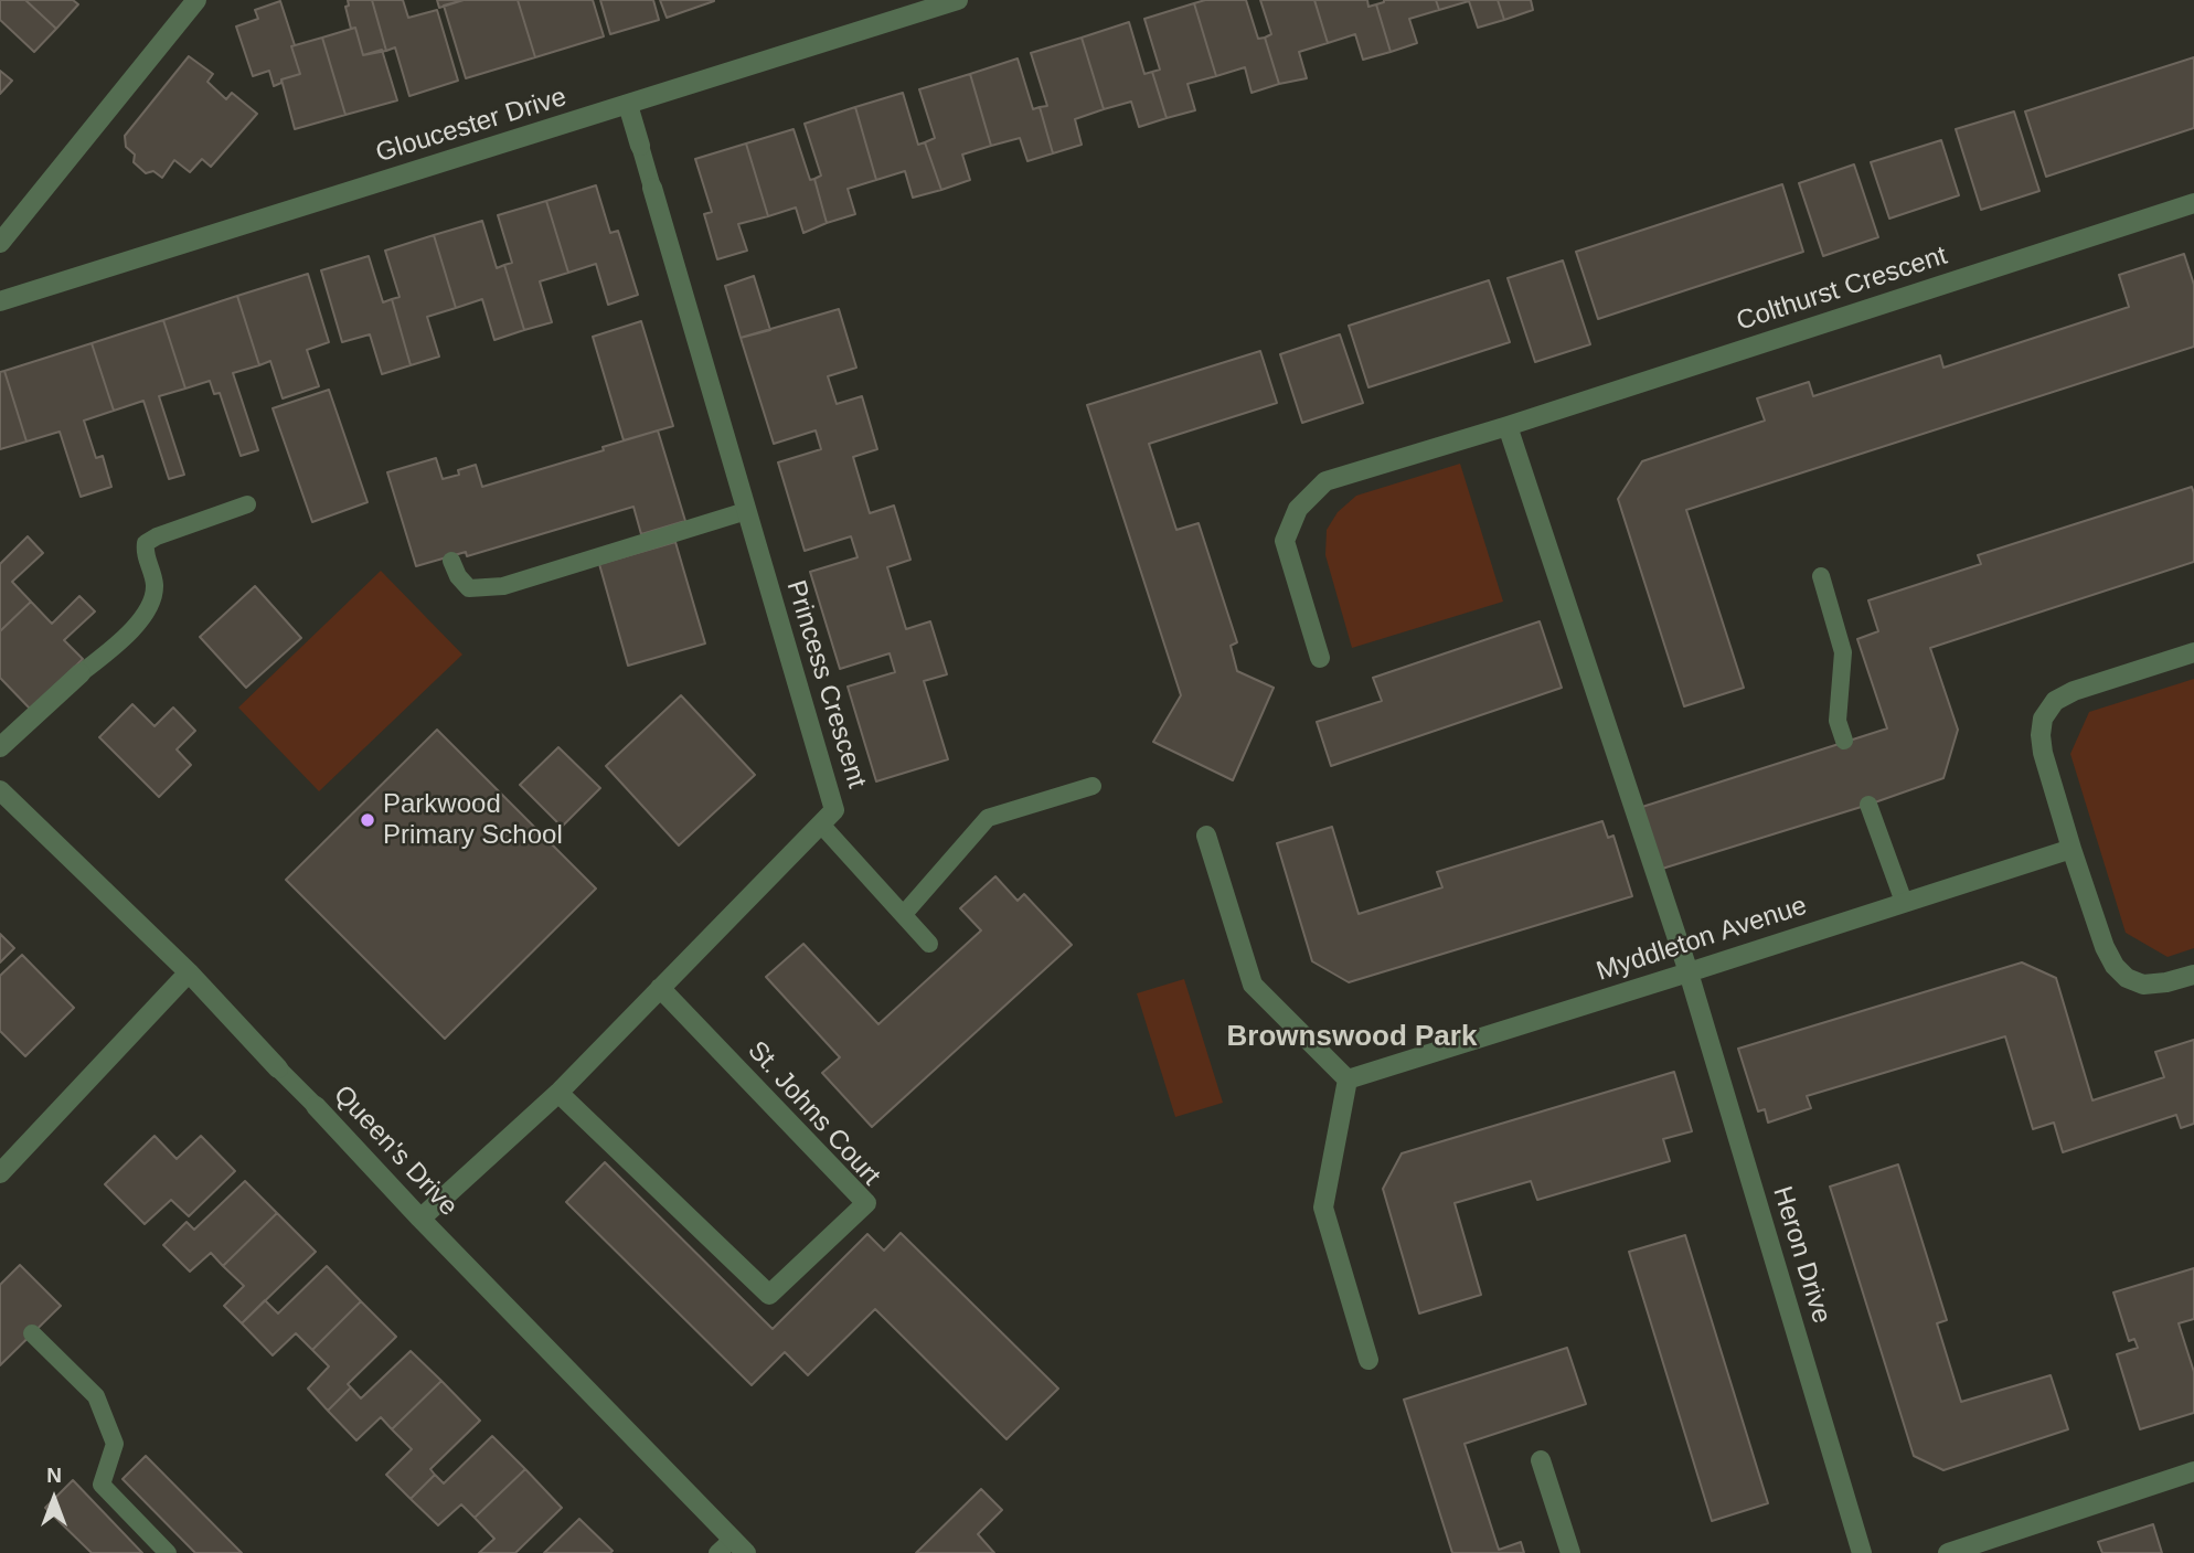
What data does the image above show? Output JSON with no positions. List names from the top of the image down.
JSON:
{
  "streets": {
    "street": [
      "Gloucester Drive",
      "Colthurst Crescent",
      "Princess Crescent",
      "Myddleton Avenue",
      "St. Johns Court",
      "Queen's Drive",
      "Heron Drive"
    ]
  },
  "crossings": [
    ["Gloucester Drive", "Princess Crescent"],
    ["Princess Crescent", "St. Johns Court"],
    ["Princess Crescent", "Queen's Drive"],
    ["Myddleton Avenue", "Heron Drive"]
  ],
  "districts": ["Brownswood Park"],
  "places": ["Parkwood Primary School"],
  "north": "top"
}
